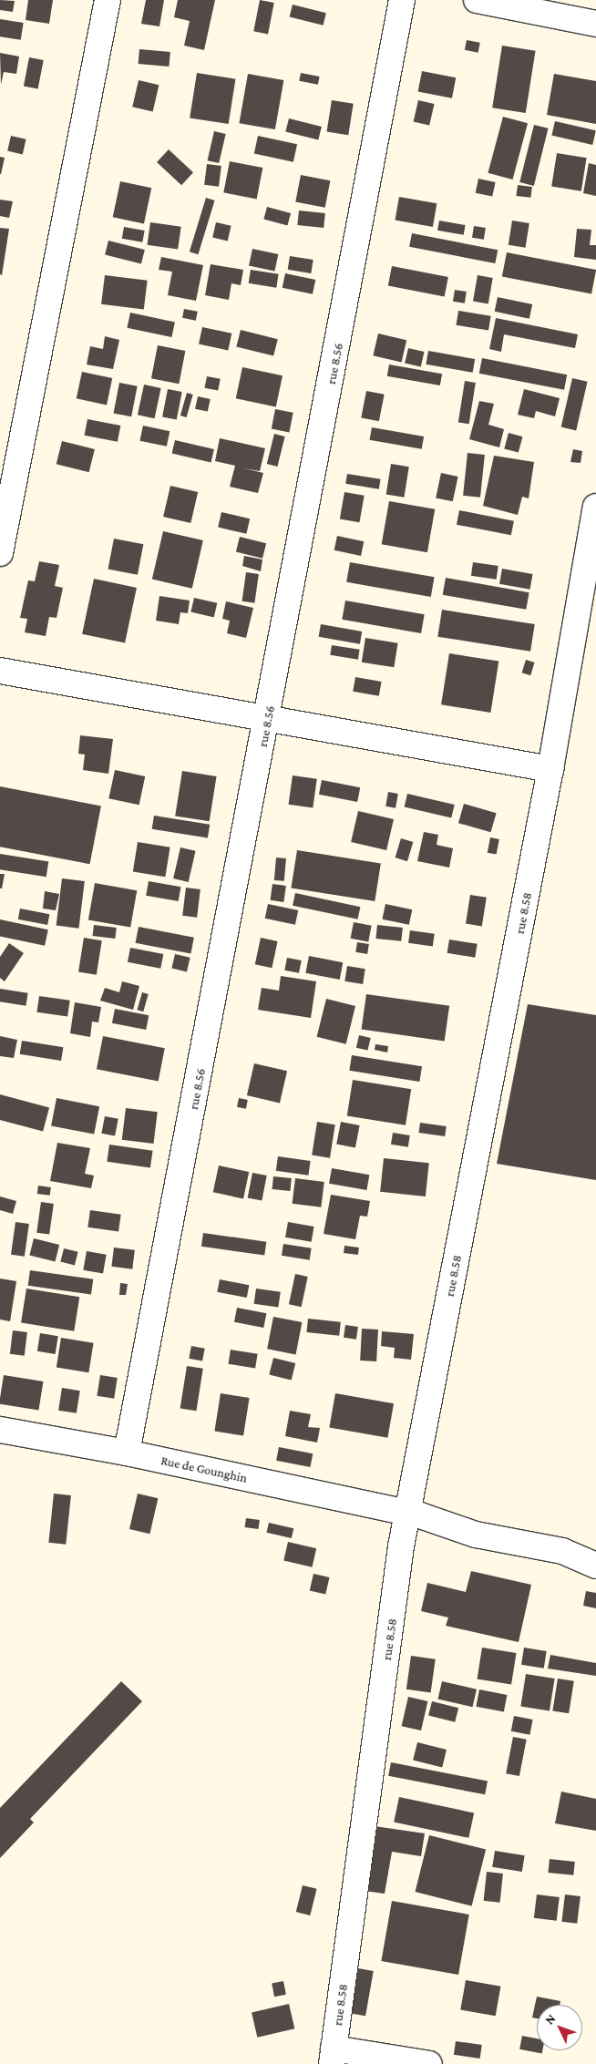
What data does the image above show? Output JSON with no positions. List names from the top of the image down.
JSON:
{
  "streets": {
    "street": ["rue 8.56", "rue 8.58", "Rue de Gounghin"]
  },
  "crossings": [
    ["rue 8.56", "Rue de Gounghin"],
    ["rue 8.58", "Rue de Gounghin"]
  ],
  "north": "top left"
}
